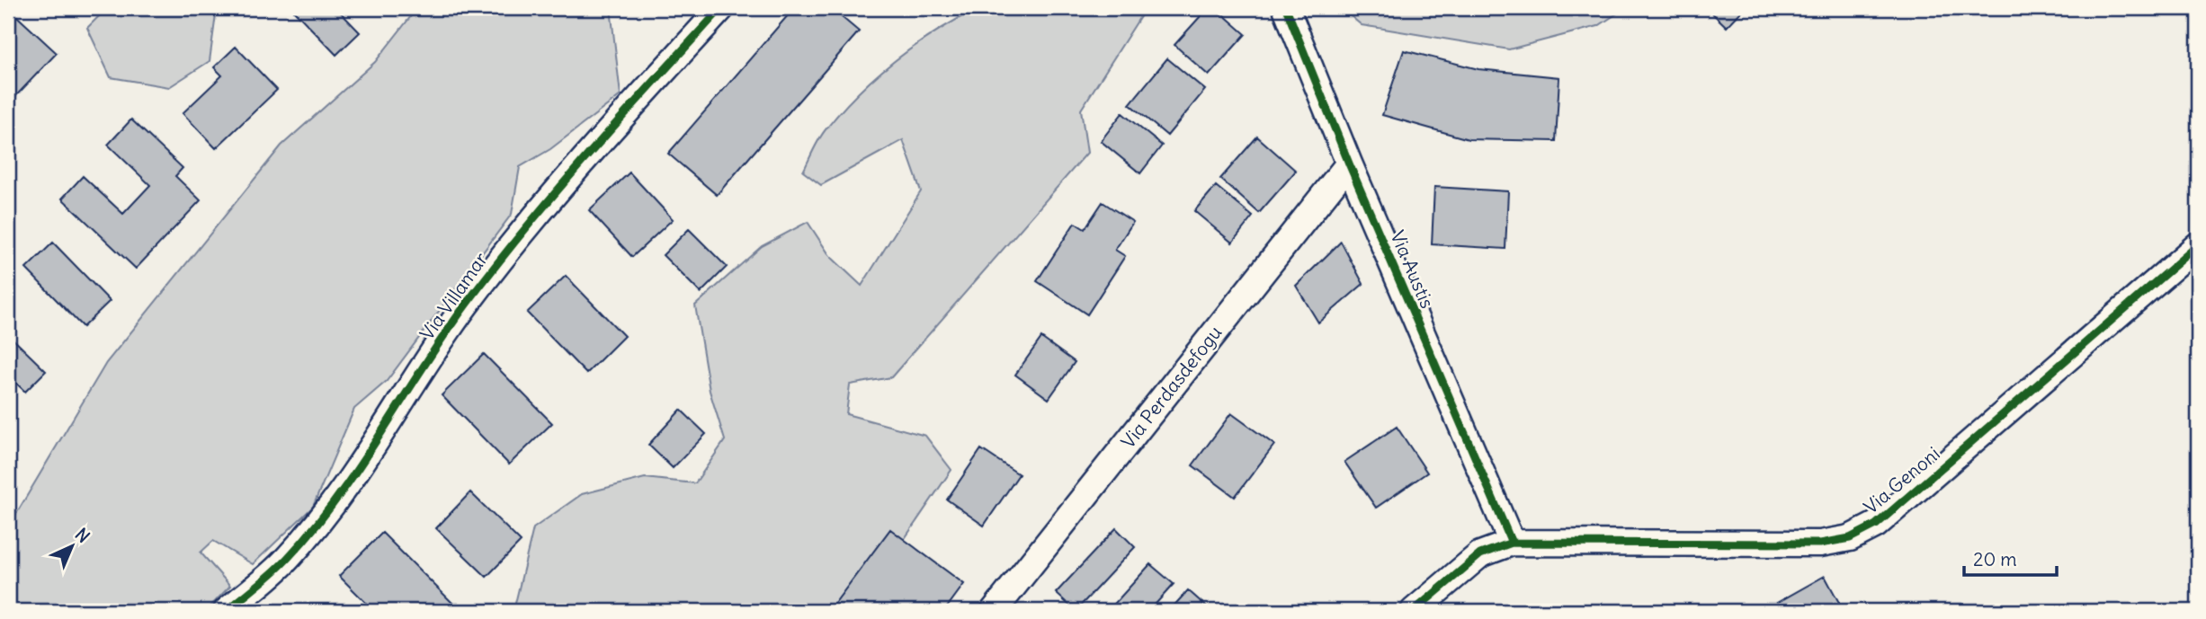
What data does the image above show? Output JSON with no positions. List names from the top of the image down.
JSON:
{
  "streets": {
    "street": [
      "Via Austis",
      "Via Villamar",
      "Via Perdasdefogu",
      "Via Genoni"
    ]
  },
  "crossings": [
    ["Via Austis", "Via Perdasdefogu"],
    ["Via Austis", "Via Genoni"]
  ],
  "scale_bar": "20 m",
  "north": "top right"
}
